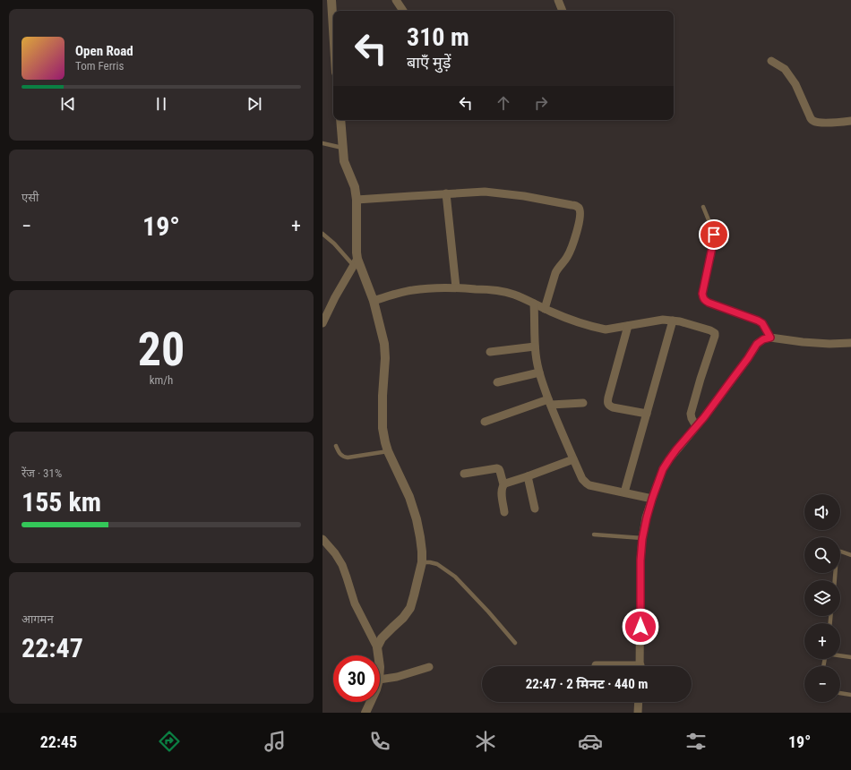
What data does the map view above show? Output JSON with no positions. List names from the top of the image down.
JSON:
{
  "page": {
    "turn": ["310 m", "बाएँ मुड़ें"],
    "song": ["Open Road", "Tom Ferris"],
    "tile": [
      "एसी",
      ["20", "km/h"],
      ["रेंज · 31%", "155 km"],
      ["आगमन", "22:47"]
    ],
    "heat": ["−", "19°", "+"],
    "map_buttons": ["+", "−"],
    "limit": "30",
    "trip": "22:47 · 2 मिनट · 440 m",
    "tabs": ["22:45", "19°"]
  }
}
